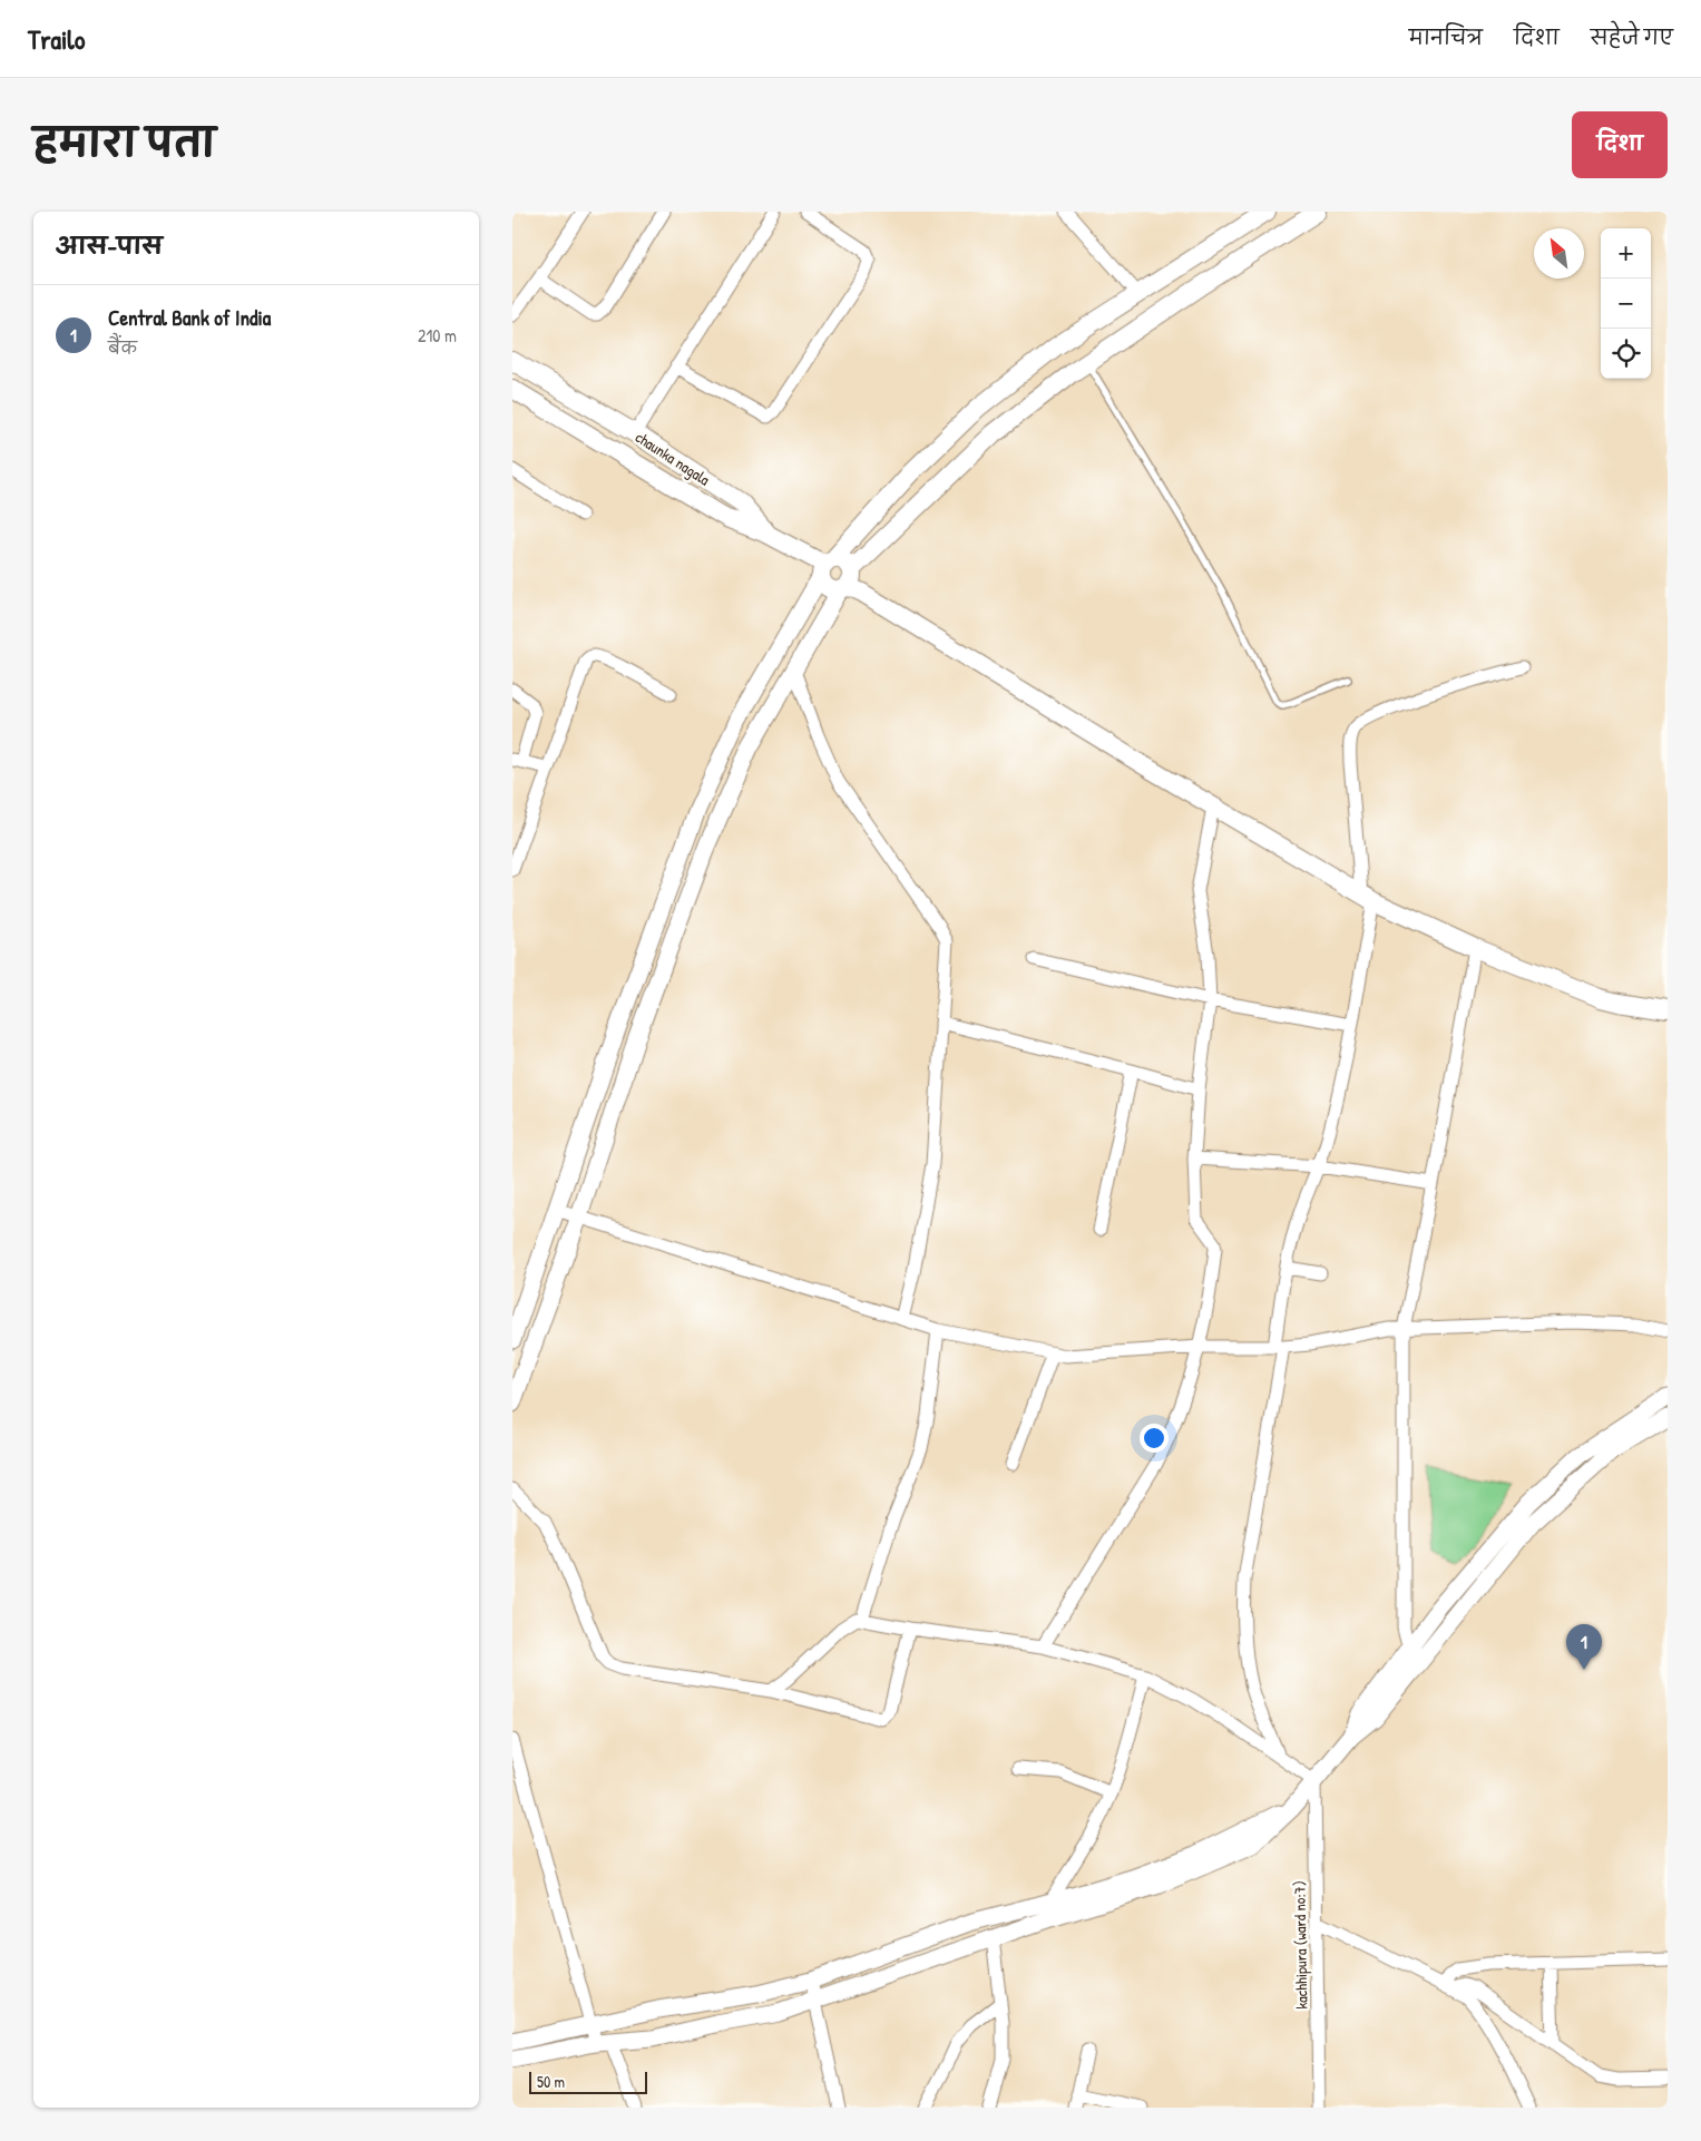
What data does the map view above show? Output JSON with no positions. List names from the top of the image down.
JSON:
{
  "streets": {
    "main road": ["chaunka nagala"],
    "street": ["kachhipura (ward no:7)"]
  },
  "scale_bar": "50 m",
  "north": "top left",
  "page": {
    "header": "Trailo",
    "nav": ["मानचित्र", "दिशा", "सहेजे गए"],
    "title": "हमारा पता",
    "buttons": "दिशा",
    "heading": "आस-पास",
    "map_buttons": ["+", "−"],
    "list": [
      {
        "mark": "1",
        "name": "Central Bank of India",
        "note": "बैंक",
        "value": "210 m"
      }
    ],
    "pins": "1",
    "scale": "50 m"
  }
}
